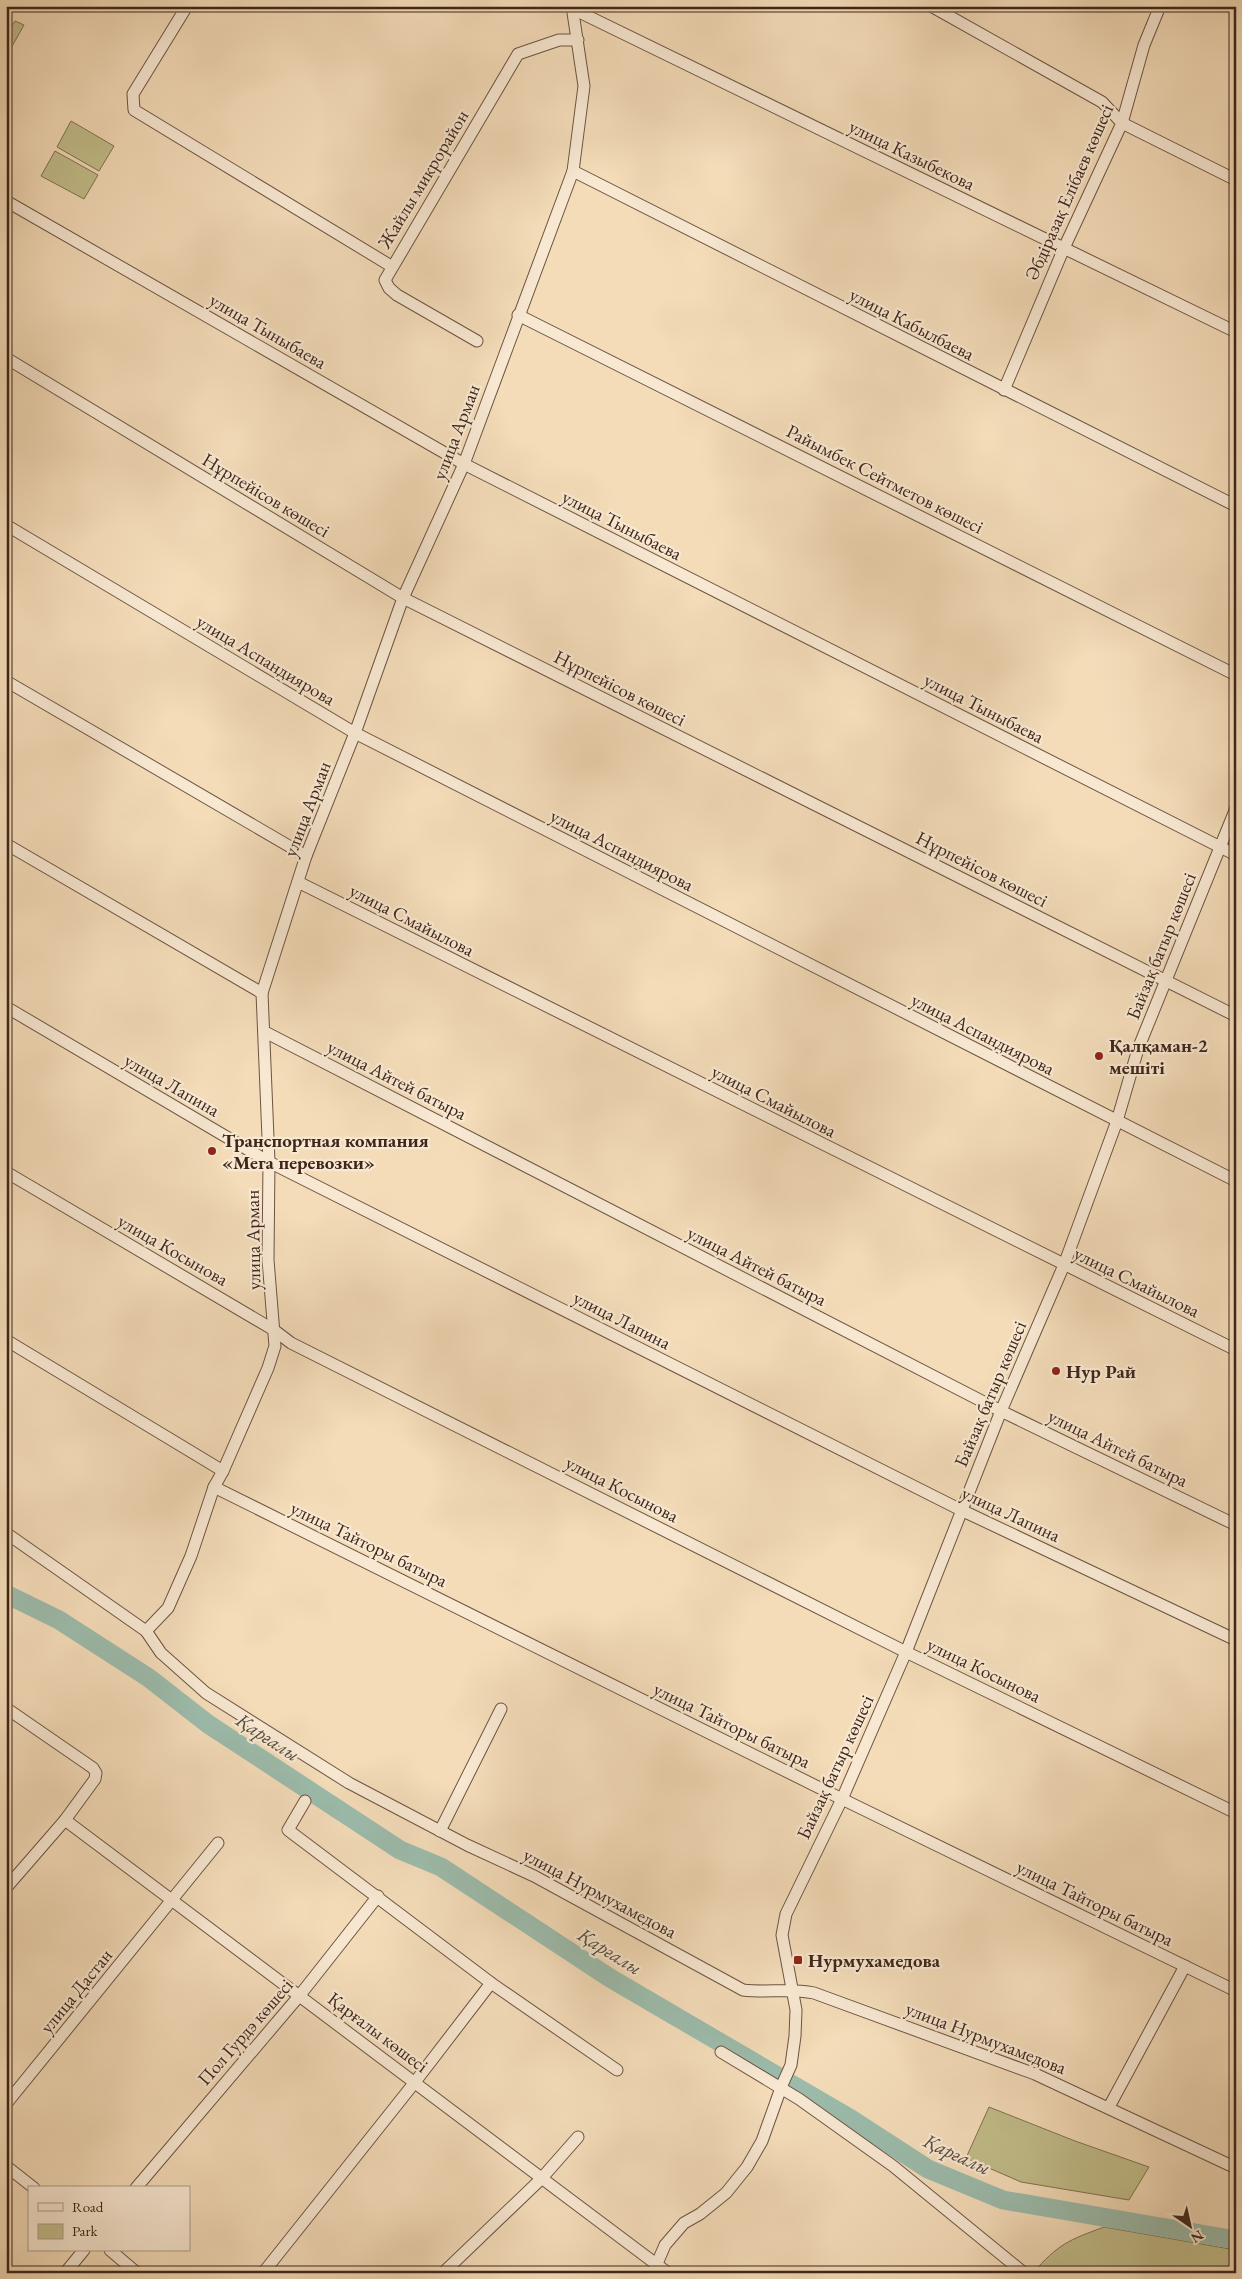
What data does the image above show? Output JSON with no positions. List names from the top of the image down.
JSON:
{
  "streets": {
    "street": [
      "улица Казыбекова",
      "Жайлы микрорайон",
      "Әбдіразақ Елібаев көшесі",
      "улица Кабылбаева",
      "улица Тыныбаева",
      "улица Арман",
      "Райымбек Сейтметов көшесі",
      "Нұрпейісов көшесі",
      "улица Аспандиярова",
      "улица Смайылова",
      "Байзақ батыр көшесі",
      "улица Айтей батыра",
      "улица Лапина",
      "улица Косынова",
      "улица Тайторы батыра",
      "улица Нурмухамедова",
      "улица Дастан",
      "Пол Гурдэ көшесі",
      "Қарғалы көшесі"
    ]
  },
  "crossings": [
    ["улица Казыбекова", "Әбдіразақ Елібаев көшесі"],
    ["улица Казыбекова", "улица Арман"],
    ["Жайлы микрорайон", "улица Арман"],
    ["Әбдіразақ Елібаев көшесі", "улица Кабылбаева"],
    ["улица Кабылбаева", "улица Арман"],
    ["улица Тыныбаева", "улица Арман"],
    ["улица Тыныбаева", "Байзақ батыр көшесі"],
    ["улица Арман", "Райымбек Сейтметов көшесі"],
    ["улица Арман", "Нұрпейісов көшесі"],
    ["улица Арман", "улица Аспандиярова"],
    ["улица Арман", "улица Смайылова"],
    ["улица Арман", "улица Айтей батыра"],
    ["улица Арман", "улица Лапина"],
    ["улица Арман", "улица Косынова"],
    ["улица Арман", "улица Тайторы батыра"],
    ["улица Арман", "улица Нурмухамедова"],
    ["Нұрпейісов көшесі", "Байзақ батыр көшесі"],
    ["улица Аспандиярова", "Байзақ батыр көшесі"],
    ["улица Смайылова", "Байзақ батыр көшесі"],
    ["Байзақ батыр көшесі", "улица Айтей батыра"],
    ["Байзақ батыр көшесі", "улица Лапина"],
    ["Байзақ батыр көшесі", "улица Косынова"],
    ["Байзақ батыр көшесі", "улица Тайторы батыра"],
    ["Байзақ батыр көшесі", "улица Нурмухамедова"],
    ["улица Дастан", "Қарғалы көшесі"],
    ["Пол Гурдэ көшесі", "Қарғалы көшесі"]
  ],
  "water": ["Қарғалы"],
  "places": {
    "other": ["Қалқаман-2 мешіті", "Транспортная компания «Мега перевозки»", "Нур Рай"],
    "transit": ["Нурмухамедова"]
  },
  "legend": ["Road", "Park"],
  "north": "bottom right"
}
